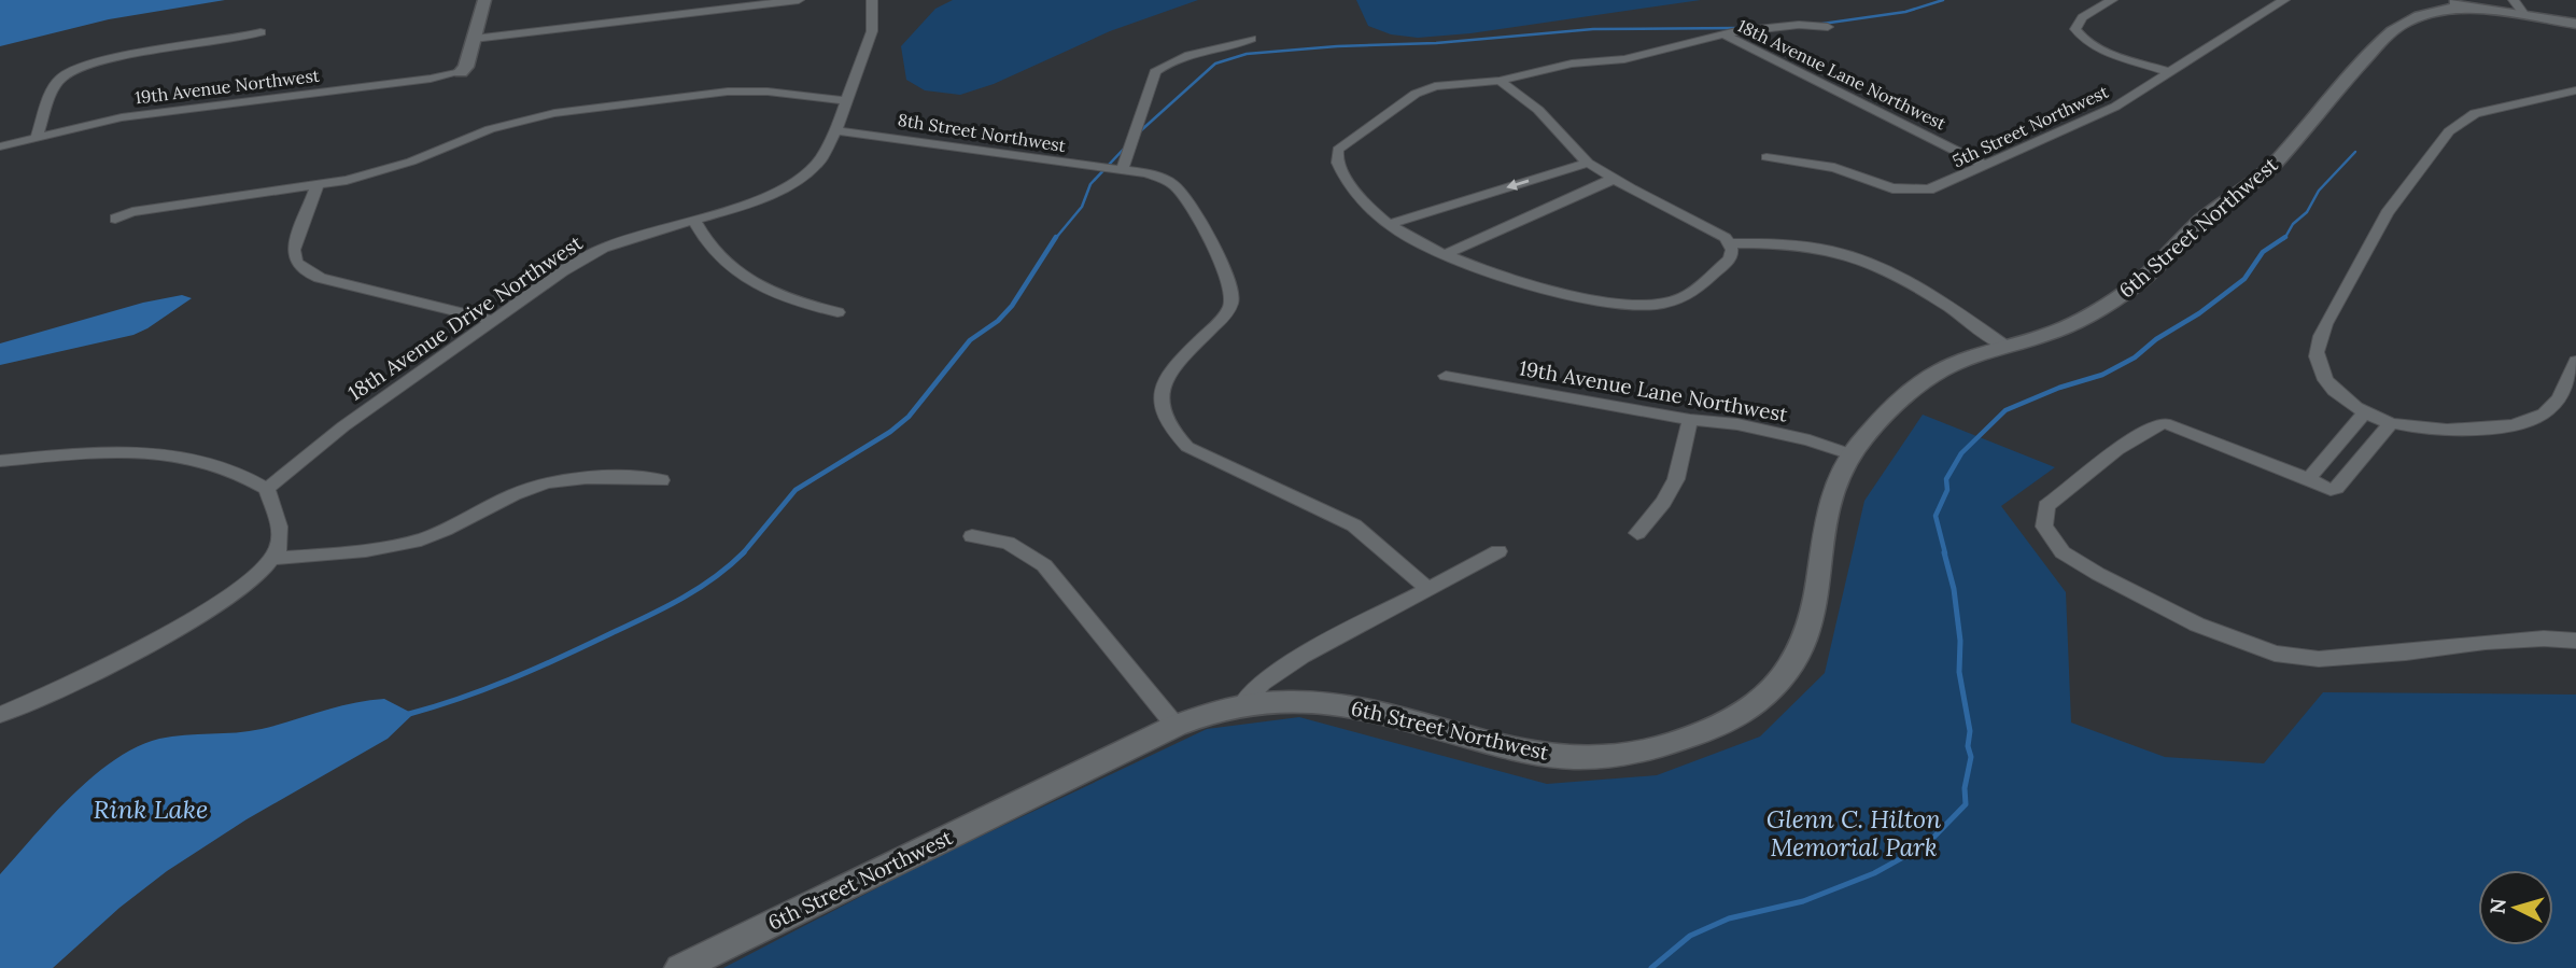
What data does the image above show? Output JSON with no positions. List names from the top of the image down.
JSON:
{
  "streets": {
    "street": [
      "18th Avenue Lane Northwest",
      "19th Avenue Northwest",
      "5th Street Northwest",
      "8th Street Northwest",
      "6th Street Northwest",
      "18th Avenue Drive Northwest",
      "19th Avenue Lane Northwest"
    ]
  },
  "crossings": [
    ["18th Avenue Lane Northwest", "5th Street Northwest"],
    ["8th Street Northwest", "18th Avenue Drive Northwest"],
    ["6th Street Northwest", "19th Avenue Lane Northwest"]
  ],
  "water": ["Rink Lake"],
  "parks": ["Glenn C. Hilton Memorial Park"],
  "north": "left"
}
